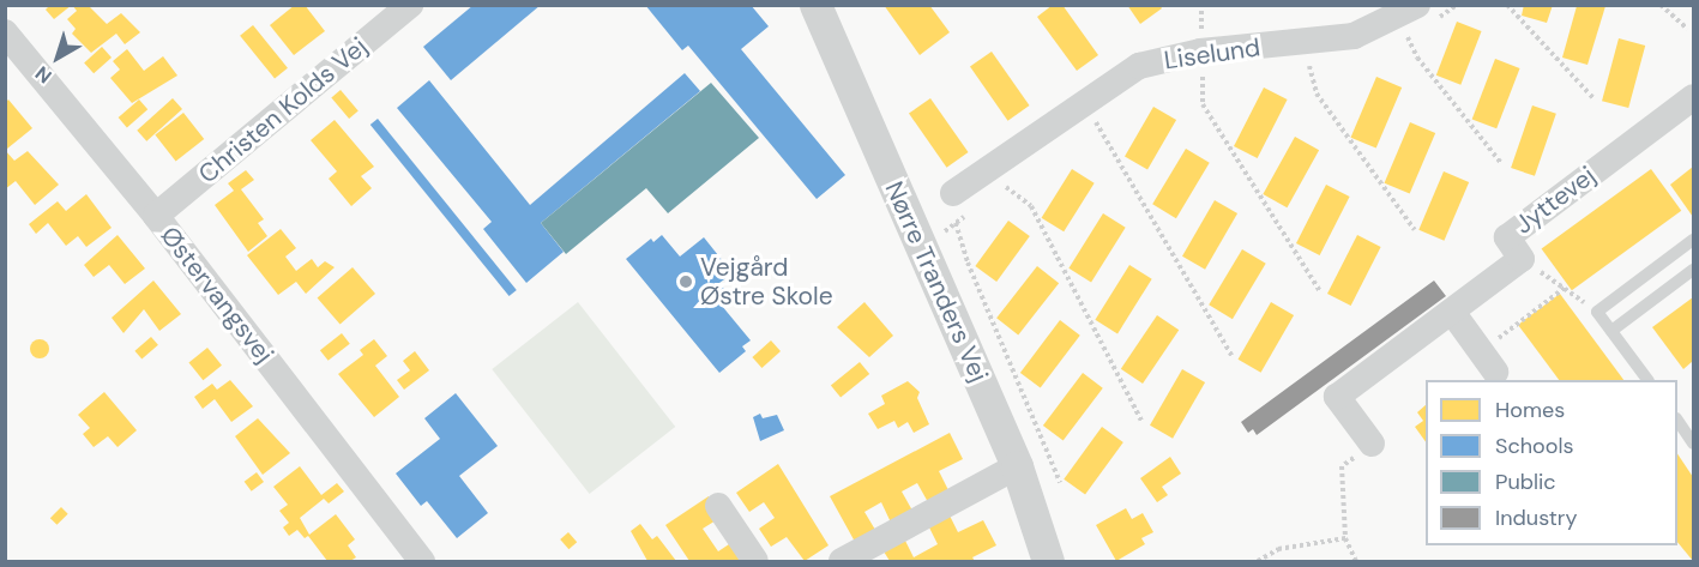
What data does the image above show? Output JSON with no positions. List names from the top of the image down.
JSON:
{
  "streets": {
    "street": [
      "Liselund",
      "Christen Kolds Vej",
      "Jyttevej",
      "Nørre Tranders Vej",
      "Østervangsvej"
    ]
  },
  "crossings": [
    ["Christen Kolds Vej", "Østervangsvej"]
  ],
  "places": ["Vejgård Østre Skole"],
  "legend": [
    "Homes",
    "Schools",
    "Public",
    "Industry"
  ],
  "north": "bottom left"
}
